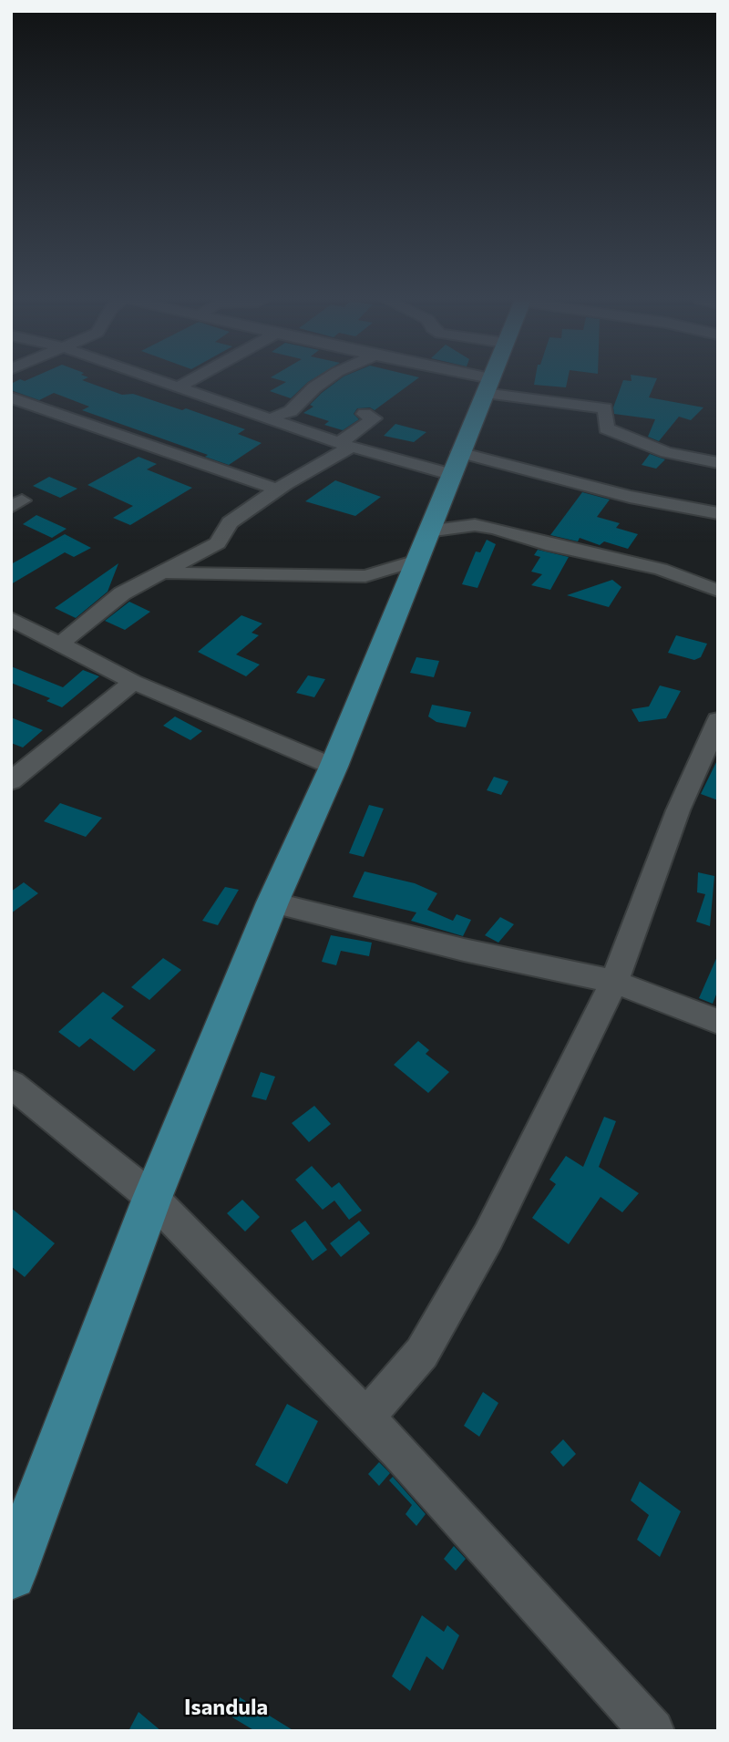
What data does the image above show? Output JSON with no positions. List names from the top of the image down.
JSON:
{
  "districts": ["Isandula"]
}
